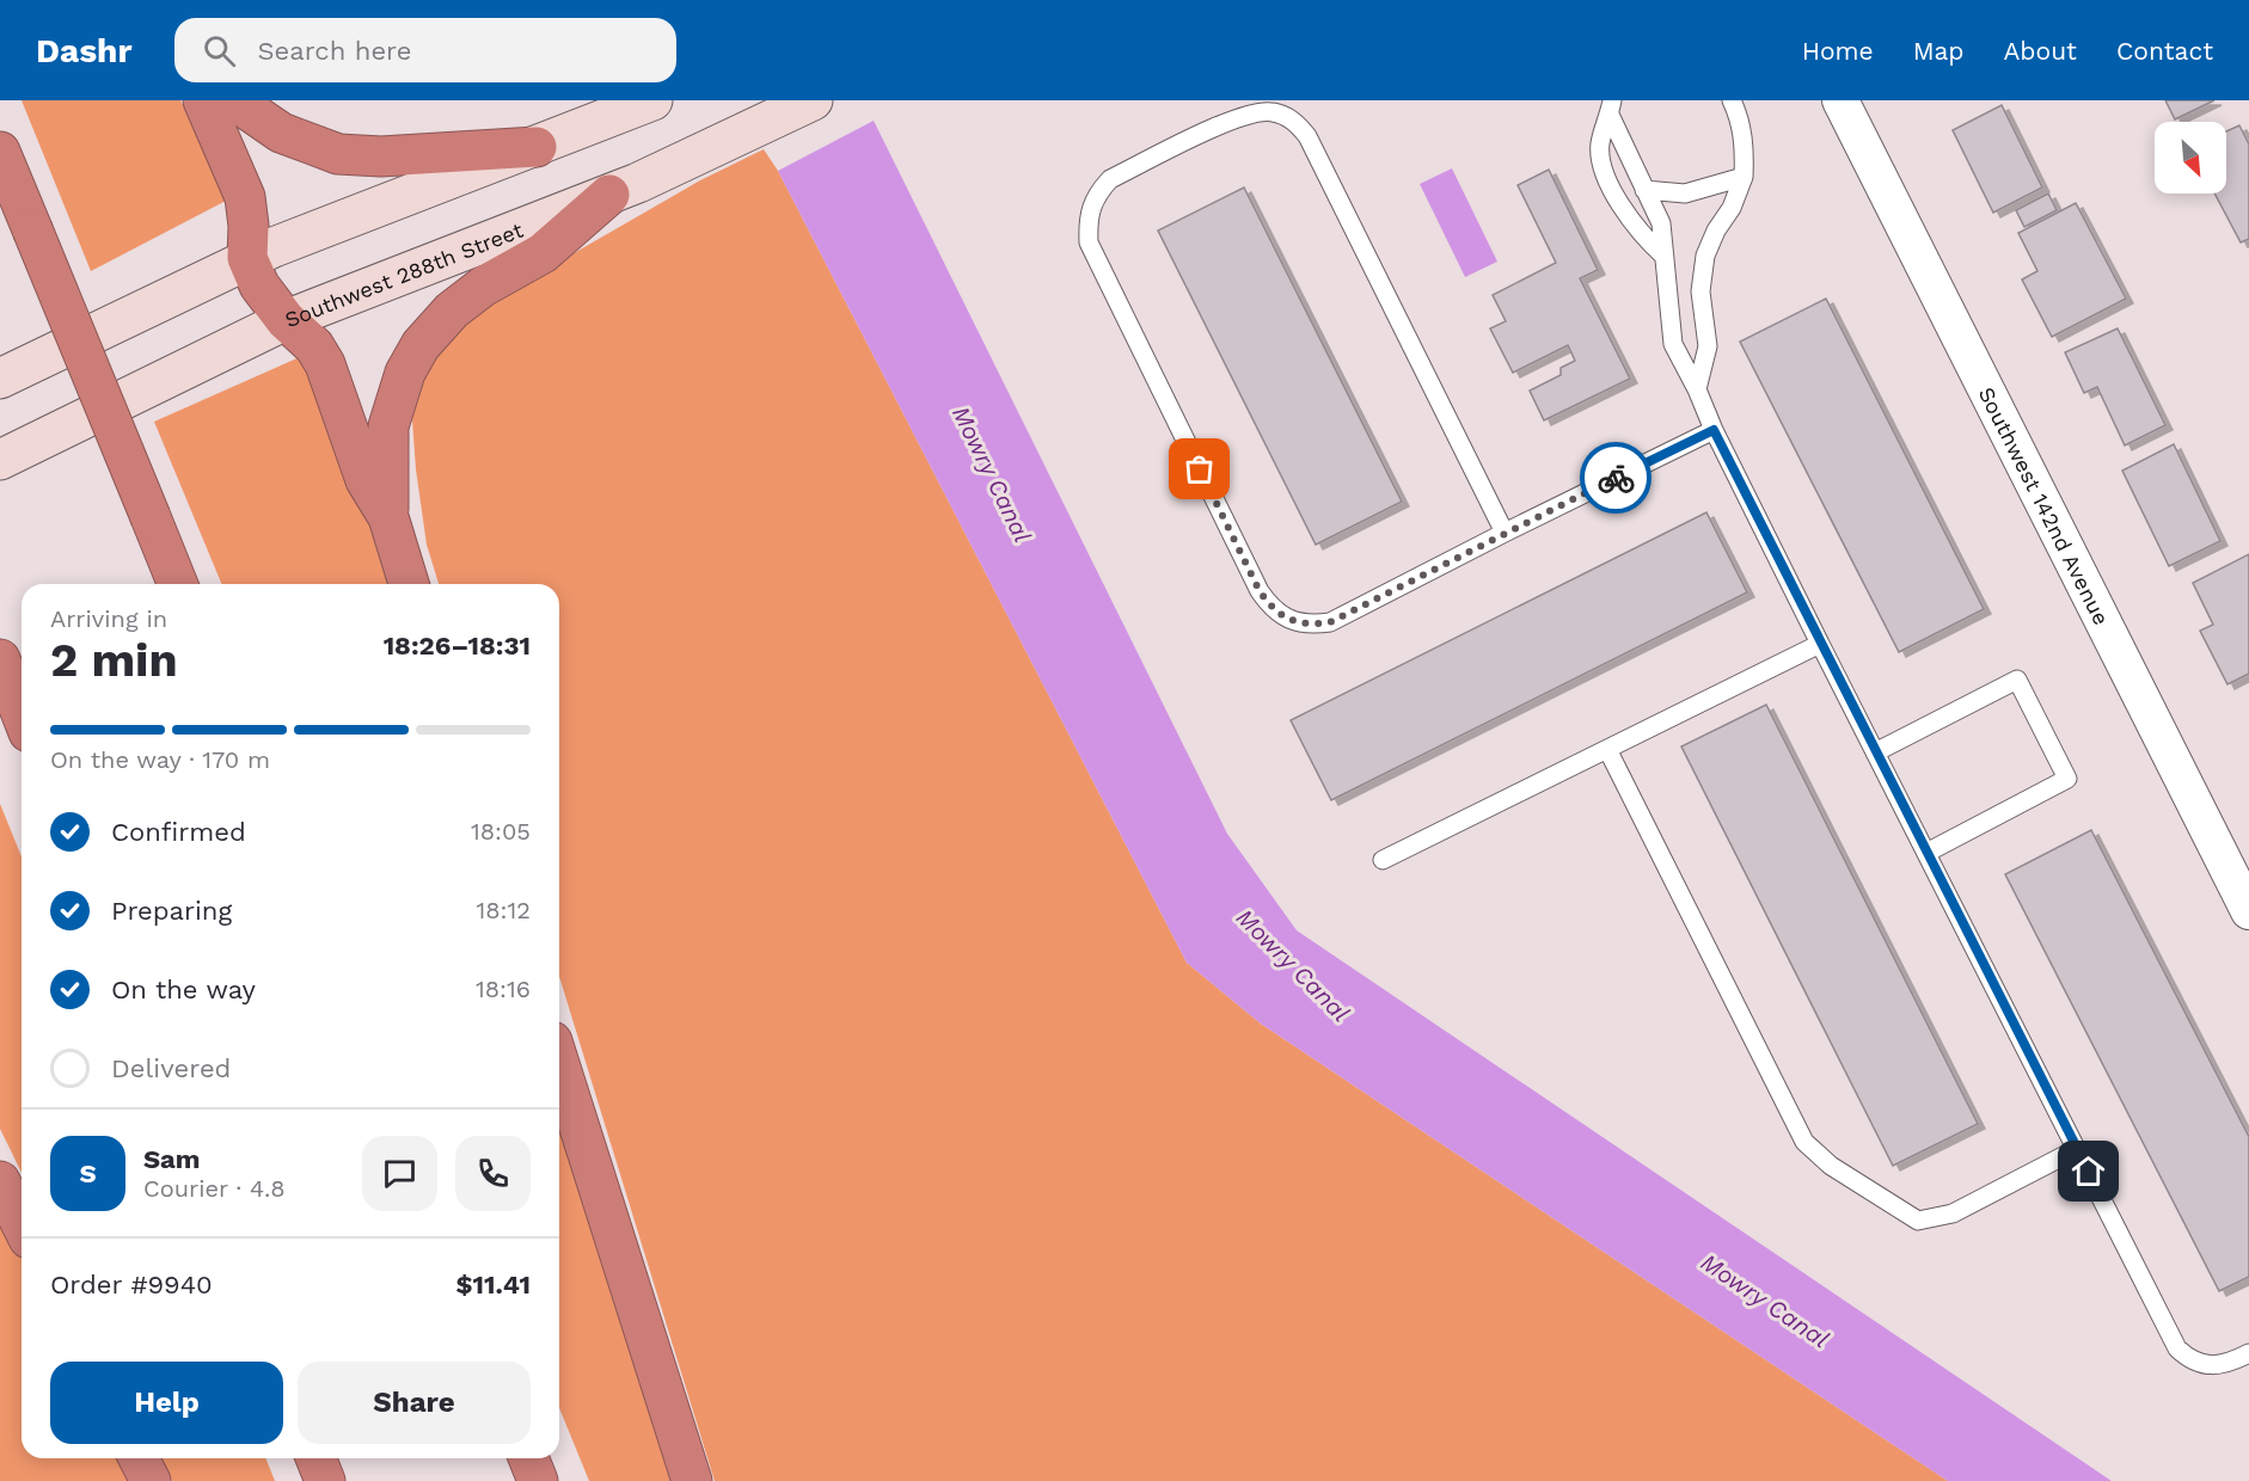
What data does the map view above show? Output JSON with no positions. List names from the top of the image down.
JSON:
{
  "streets": {
    "main road": ["Southwest 288th Street"],
    "street": ["Southwest 142nd Avenue"]
  },
  "water": ["Mowry Canal"],
  "north": "bottom right",
  "page": {
    "header": "Dashr",
    "search": "Search here",
    "nav": [
      "Home",
      "Map",
      "About",
      "Contact"
    ],
    "heading": ["2 min", "Arriving in", "18:26–18:31"],
    "panel": [
      "Sam",
      "Courier · 4.8",
      "Order #9940",
      "$11.41"
    ],
    "bar": "On the way · 170 m",
    "list": [
      ["Confirmed", "18:05"],
      ["Preparing", "18:12"],
      ["On the way", "18:16"],
      "Delivered"
    ],
    "round": "S",
    "buttons": ["Help", "Share"]
  }
}
